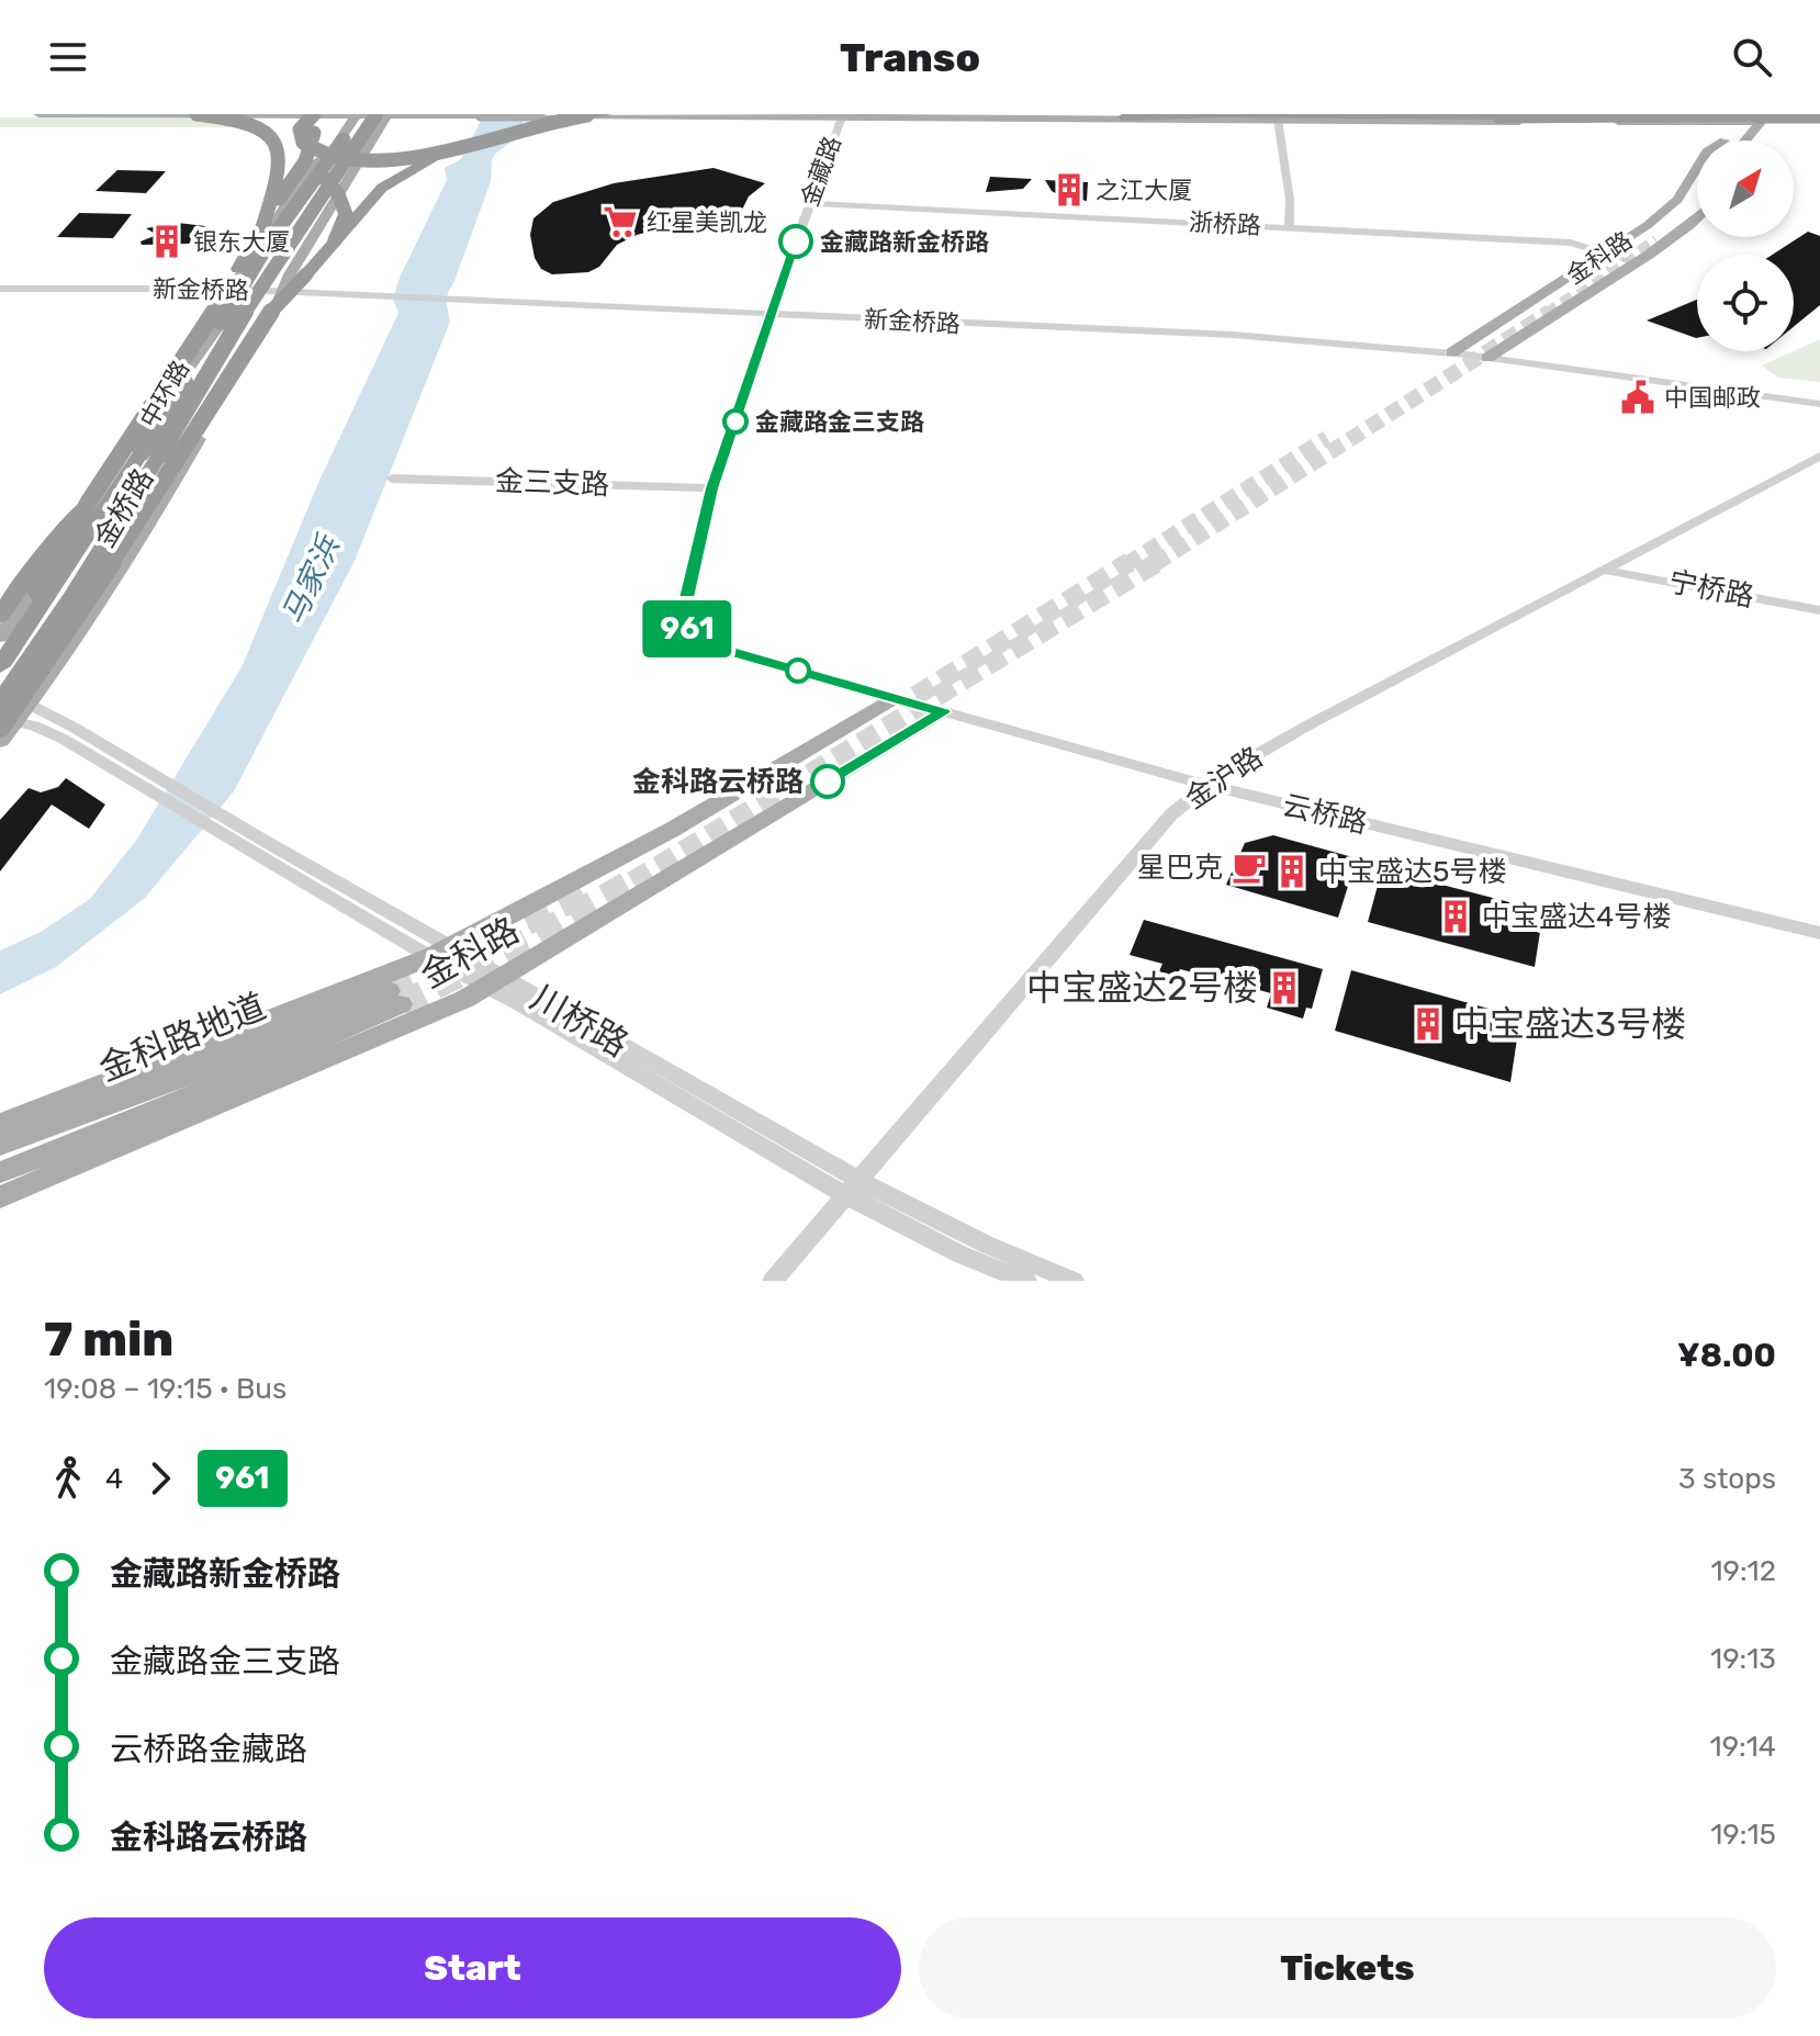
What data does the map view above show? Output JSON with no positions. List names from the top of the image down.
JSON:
{
  "streets": {
    "highway": ["中环路"],
    "main road": ["金科路", "金桥路", "金科路地道"],
    "street": [
      "金藏路",
      "浙桥路",
      "新金桥路",
      "金三支路",
      "宁桥路",
      "金沪路",
      "云桥路",
      "川桥路"
    ]
  },
  "crossings": [
    ["金藏路", "浙桥路"],
    ["金藏路", "新金桥路"],
    ["金藏路", "金三支路"],
    ["金藏路", "云桥路"],
    ["浙桥路", "金科路"],
    ["金科路", "新金桥路"],
    ["金科路", "云桥路"],
    ["金科路", "川桥路"],
    ["金科路", "金科路地道"],
    ["新金桥路", "金桥路"],
    ["中环路", "金桥路"],
    ["中环路", "川桥路"],
    ["金桥路", "川桥路"],
    ["宁桥路", "金沪路"],
    ["金沪路", "云桥路"],
    ["金沪路", "川桥路"]
  ],
  "water": ["马家浜"],
  "places": {
    "building": [
      "之江大厦",
      "银东大厦",
      "中宝盛达5号楼",
      "中宝盛达4号楼",
      "中宝盛达2号楼",
      "中宝盛达3号楼"
    ],
    "supermarket": ["红星美凯龙"],
    "other": ["金藏路新金桥路", "金藏路金三支路", "金科路云桥路"],
    "public building": ["中国邮政"],
    "cafe": ["星巴克"]
  },
  "lines": ["bus line 961"],
  "north": "top right",
  "page": {
    "header": "Transo",
    "on_map": "961",
    "heading": ["7 min", "19:08 – 19:15 · Bus", "¥8.00"],
    "legs": ["4", "961", "3 stops"],
    "list": [
      {
        "name": "金藏路新金桥路",
        "value": "19:12"
      },
      {
        "name": "金藏路金三支路",
        "value": "19:13"
      },
      {
        "name": "云桥路金藏路",
        "value": "19:14"
      },
      {
        "name": "金科路云桥路",
        "value": "19:15"
      }
    ],
    "buttons": ["Start", "Tickets"]
  }
}
